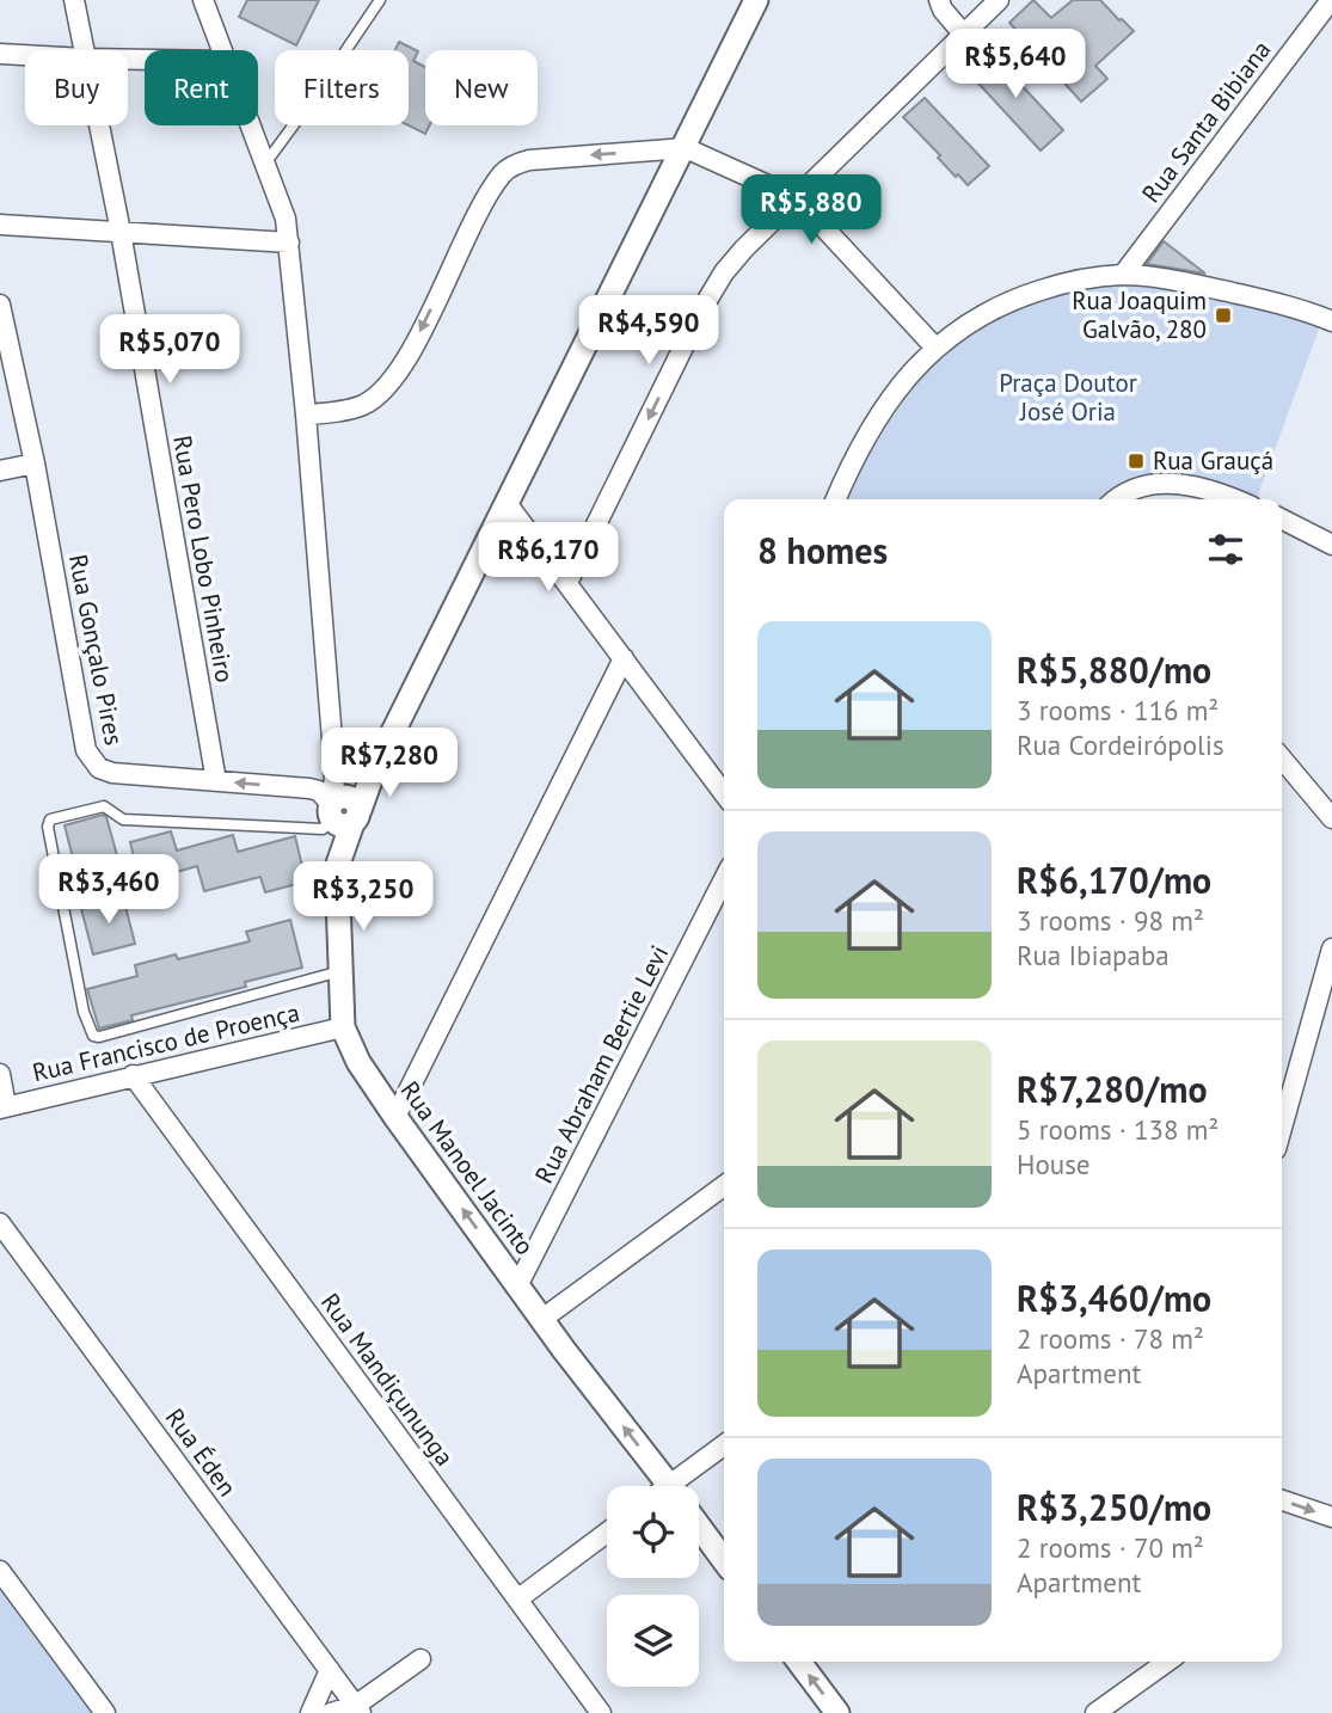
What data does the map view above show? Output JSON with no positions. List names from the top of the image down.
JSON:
{
  "streets": {
    "street": [
      "Rua Santa Bibiana",
      "Rua Pero Lobo Pinheiro",
      "Rua Gonçalo Pires",
      "Rua Francisco de Proença",
      "Rua Abraham Bertie Levi",
      "Rua Manoel Jacinto",
      "Rua Mandiçununga",
      "Rua Éden"
    ]
  },
  "crossings": [
    ["Rua Pero Lobo Pinheiro", "Rua Gonçalo Pires"],
    ["Rua Gonçalo Pires", "Rua Manoel Jacinto"],
    ["Rua Francisco de Proença", "Rua Manoel Jacinto"],
    ["Rua Francisco de Proença", "Rua Mandiçununga"],
    ["Rua Abraham Bertie Levi", "Rua Manoel Jacinto"]
  ],
  "one_way": ["Rua Manoel Jacinto"],
  "parks": ["Praça Doutor José Oria"],
  "places": {
    "transit": ["Rua Joaquim Galvão, 280", "Rua Grauçá"]
  },
  "page": {
    "price": [
      "R$5,640",
      "R$5,880",
      "R$4,590",
      "R$5,070",
      "R$6,170",
      "R$7,280",
      "R$3,460",
      "R$3,250"
    ],
    "chip": [
      "Buy",
      "Rent",
      "Filters",
      "New"
    ],
    "heading": "8 homes",
    "list": [
      {
        "name": "R$5,880/mo",
        "note": "3 rooms · 116 m² · Rua Cordeirópolis"
      },
      {
        "name": "R$6,170/mo",
        "note": "3 rooms · 98 m² · Rua Ibiapaba"
      },
      {
        "name": "R$7,280/mo",
        "note": "5 rooms · 138 m² · House"
      },
      {
        "name": "R$3,460/mo",
        "note": "2 rooms · 78 m² · Apartment"
      },
      {
        "name": "R$3,250/mo",
        "note": "2 rooms · 70 m² · Apartment"
      }
    ]
  }
}
